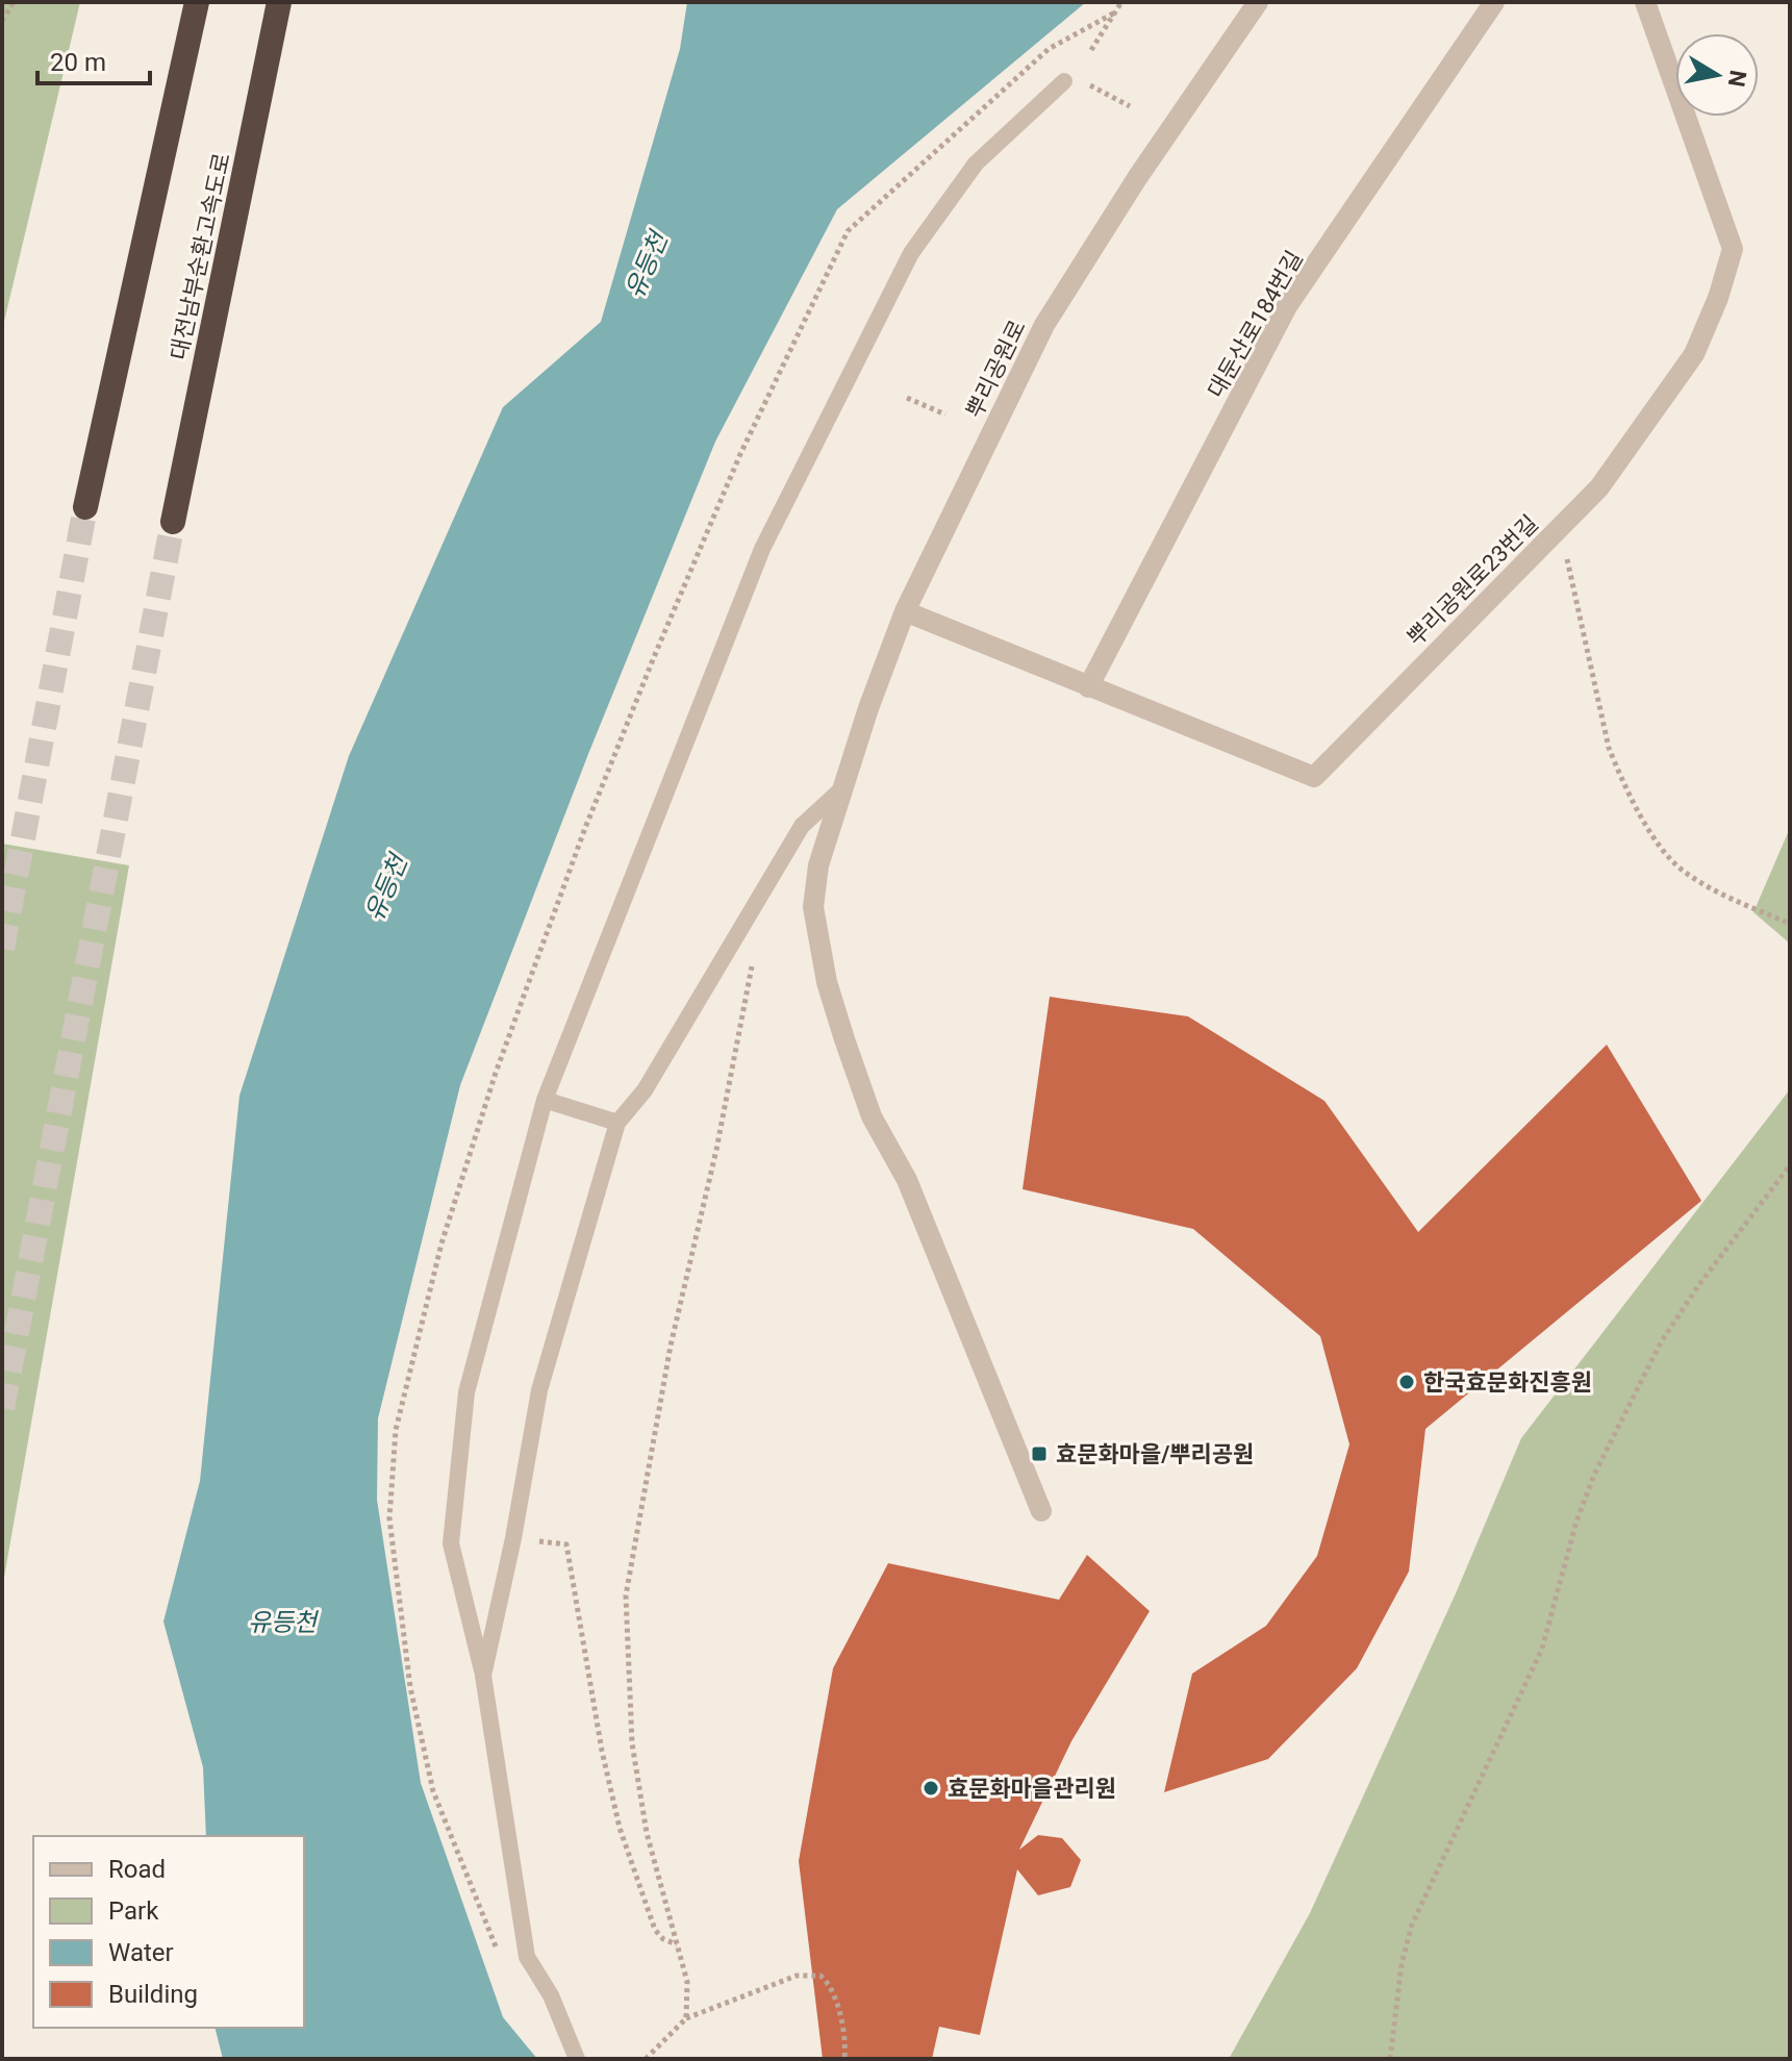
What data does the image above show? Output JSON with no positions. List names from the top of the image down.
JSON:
{
  "streets": {
    "highway": ["대전남부순환고속도로"],
    "street": ["대둔산로184번길", "뿌리공원로", "뿌리공원로23번길"]
  },
  "crossings": [
    ["대둔산로184번길", "뿌리공원로23번길"],
    ["뿌리공원로", "뿌리공원로23번길"]
  ],
  "water": ["유등천"],
  "places": {
    "other": ["한국효문화진흥원", "효문화마을관리원"],
    "transit": ["효문화마을/뿌리공원"]
  },
  "legend": [
    "Road",
    "Park",
    "Water",
    "Building"
  ],
  "scale_bar": "20 m",
  "north": "right"
}
